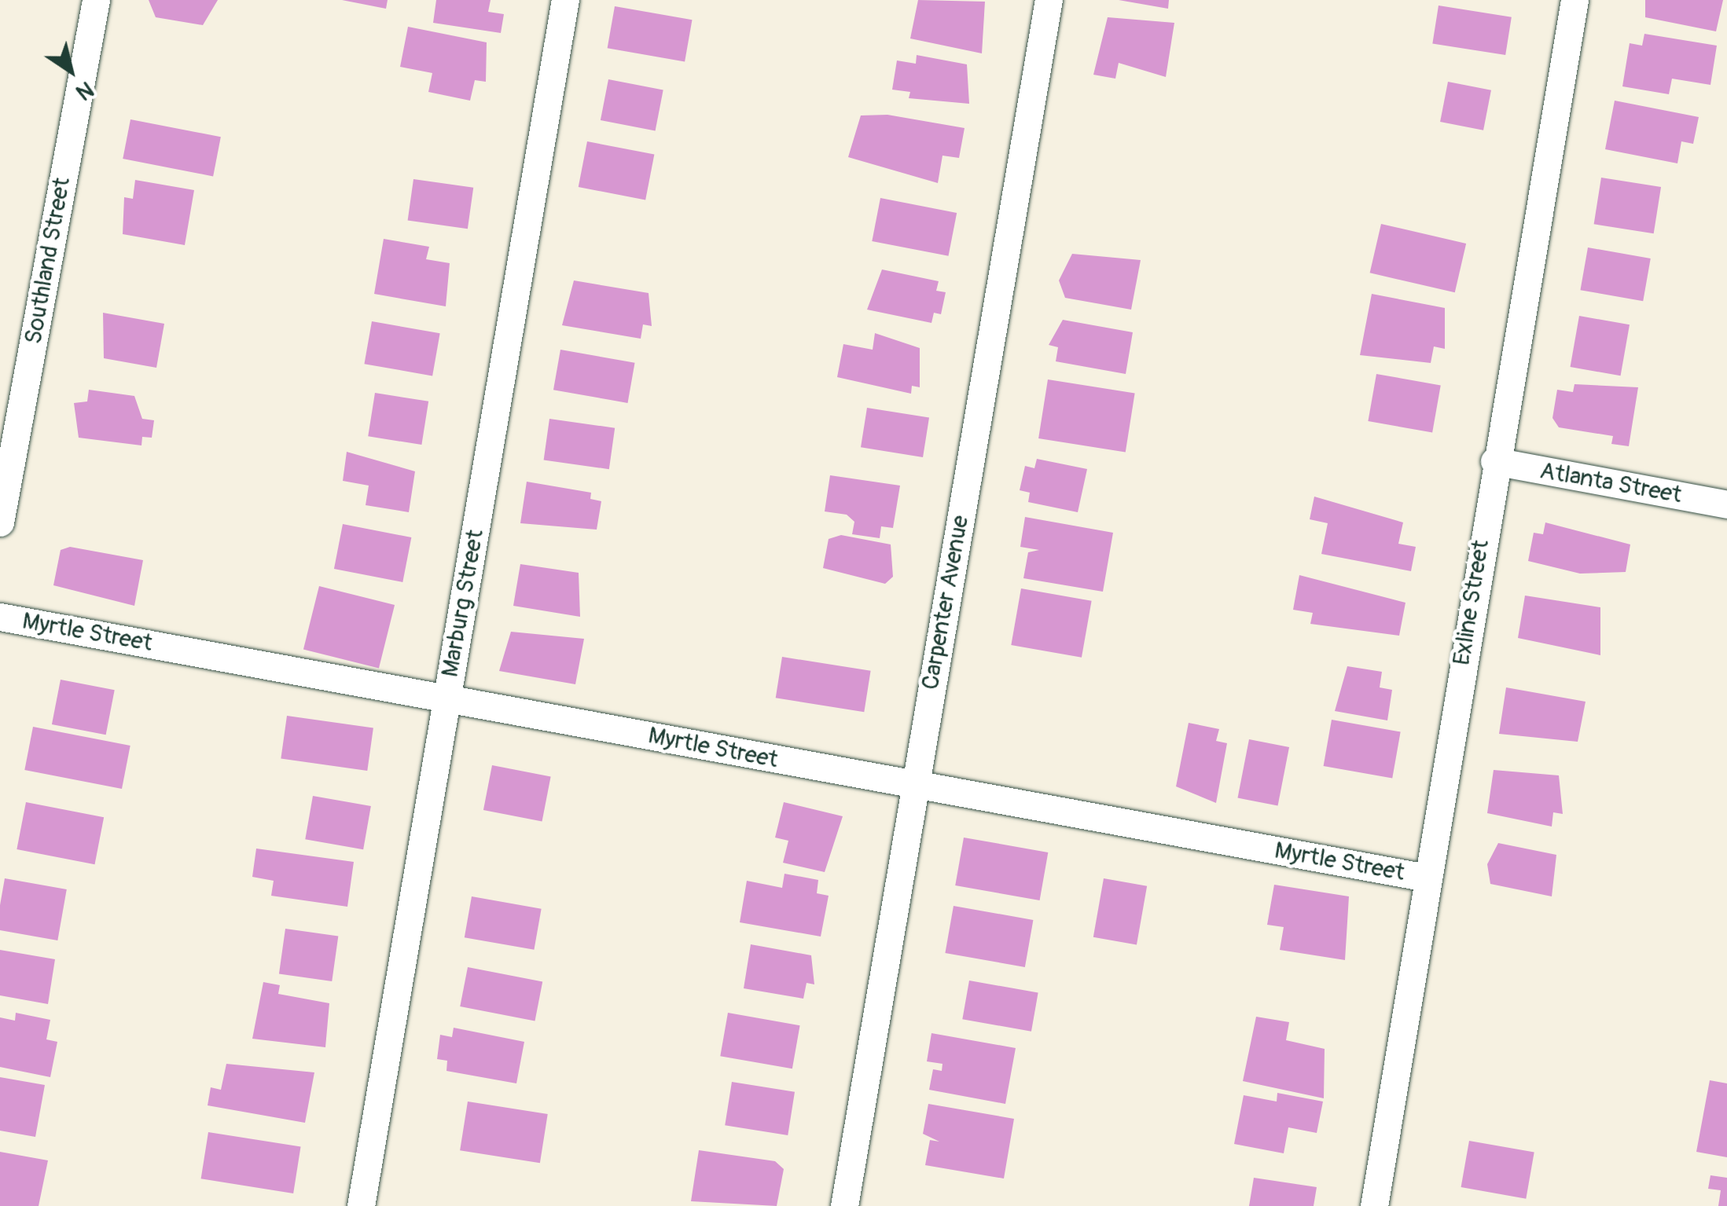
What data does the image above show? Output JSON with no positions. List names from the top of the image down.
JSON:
{
  "streets": {
    "street": [
      "Southland Street",
      "Atlanta Street",
      "Carpenter Avenue",
      "Exline Street",
      "Marburg Street",
      "Myrtle Street"
    ]
  },
  "crossings": [
    ["Atlanta Street", "Exline Street"],
    ["Carpenter Avenue", "Myrtle Street"],
    ["Exline Street", "Myrtle Street"],
    ["Marburg Street", "Myrtle Street"]
  ],
  "north": "bottom right"
}
